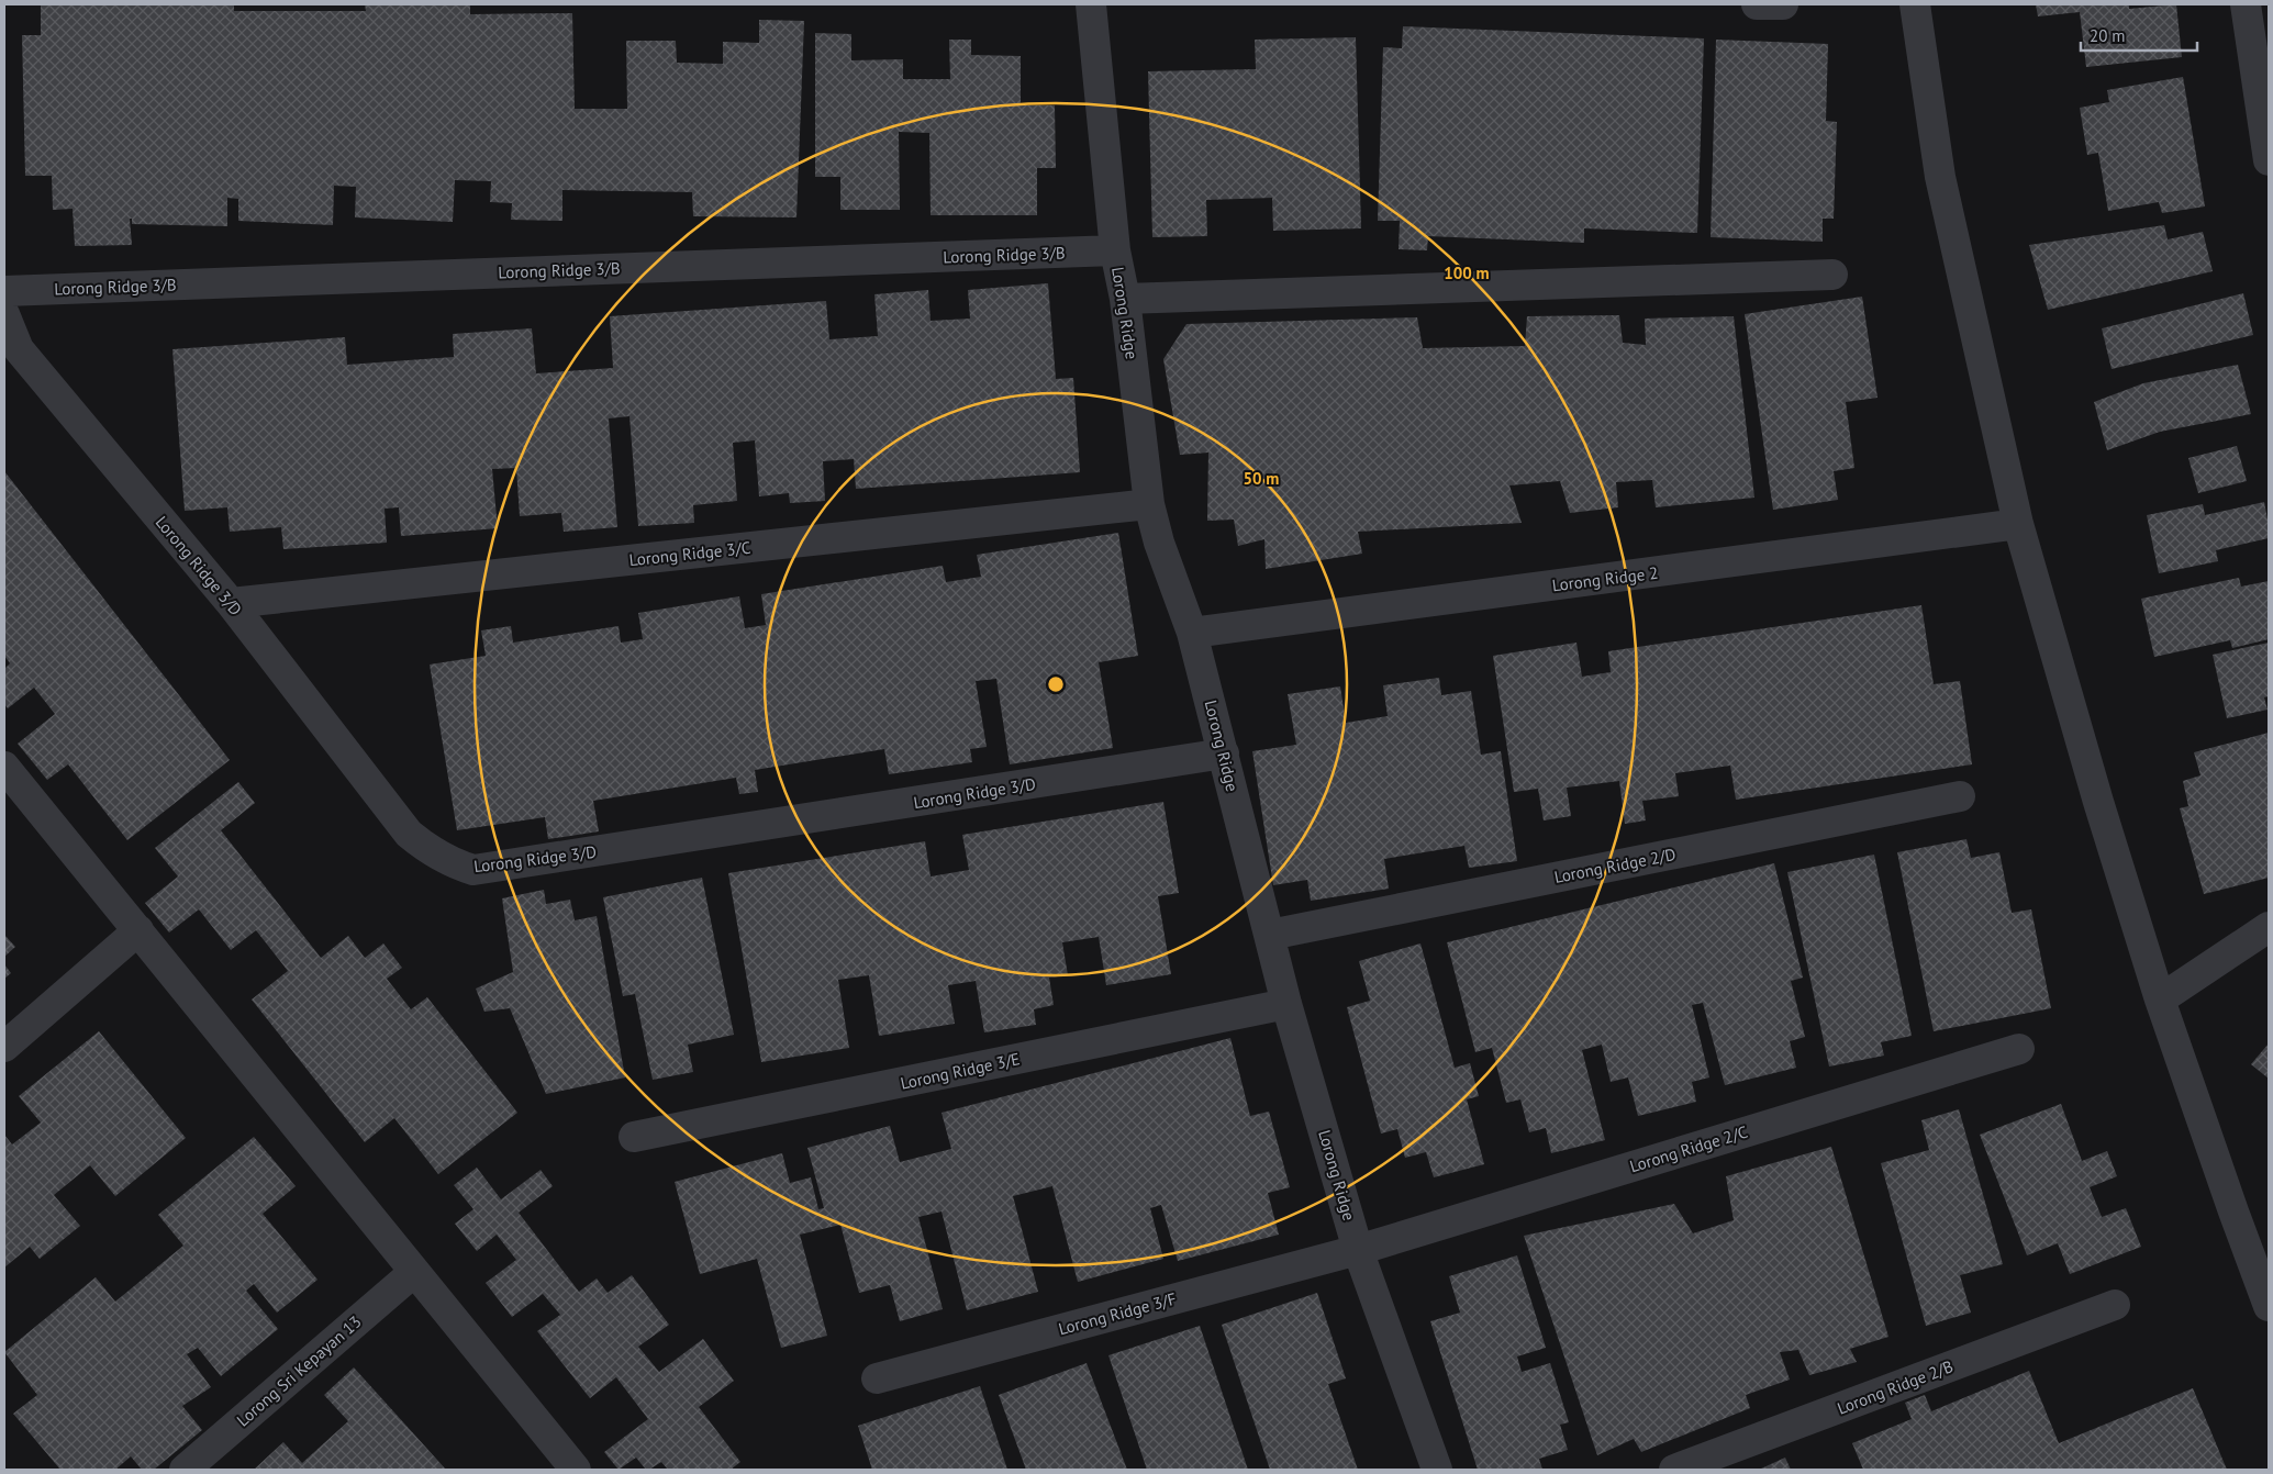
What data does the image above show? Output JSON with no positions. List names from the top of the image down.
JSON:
{
  "streets": {
    "street": [
      "Lorong Ridge 3/B",
      "Lorong Ridge",
      "Lorong Ridge 3/C",
      "Lorong Ridge 3/D",
      "Lorong Ridge 2",
      "Lorong Ridge 2/D",
      "Lorong Ridge 3/E",
      "Lorong Ridge 2/C",
      "Lorong Ridge 3/F",
      "Lorong Sri Kepayan 13",
      "Lorong Ridge 2/B"
    ]
  },
  "crossings": [
    ["Lorong Ridge 3/B", "Lorong Ridge"],
    ["Lorong Ridge", "Lorong Ridge 3/C"],
    ["Lorong Ridge", "Lorong Ridge 3/D"],
    ["Lorong Ridge", "Lorong Ridge 2"],
    ["Lorong Ridge", "Lorong Ridge 2/D"],
    ["Lorong Ridge", "Lorong Ridge 3/E"],
    ["Lorong Ridge", "Lorong Ridge 2/C"],
    ["Lorong Ridge", "Lorong Ridge 3/F"],
    ["Lorong Ridge 3/C", "Lorong Ridge 3/D"],
    ["Lorong Ridge 2/C", "Lorong Ridge 3/F"]
  ],
  "scale_bar": "20 m",
  "rings": ["100 m", "50 m"]
}
